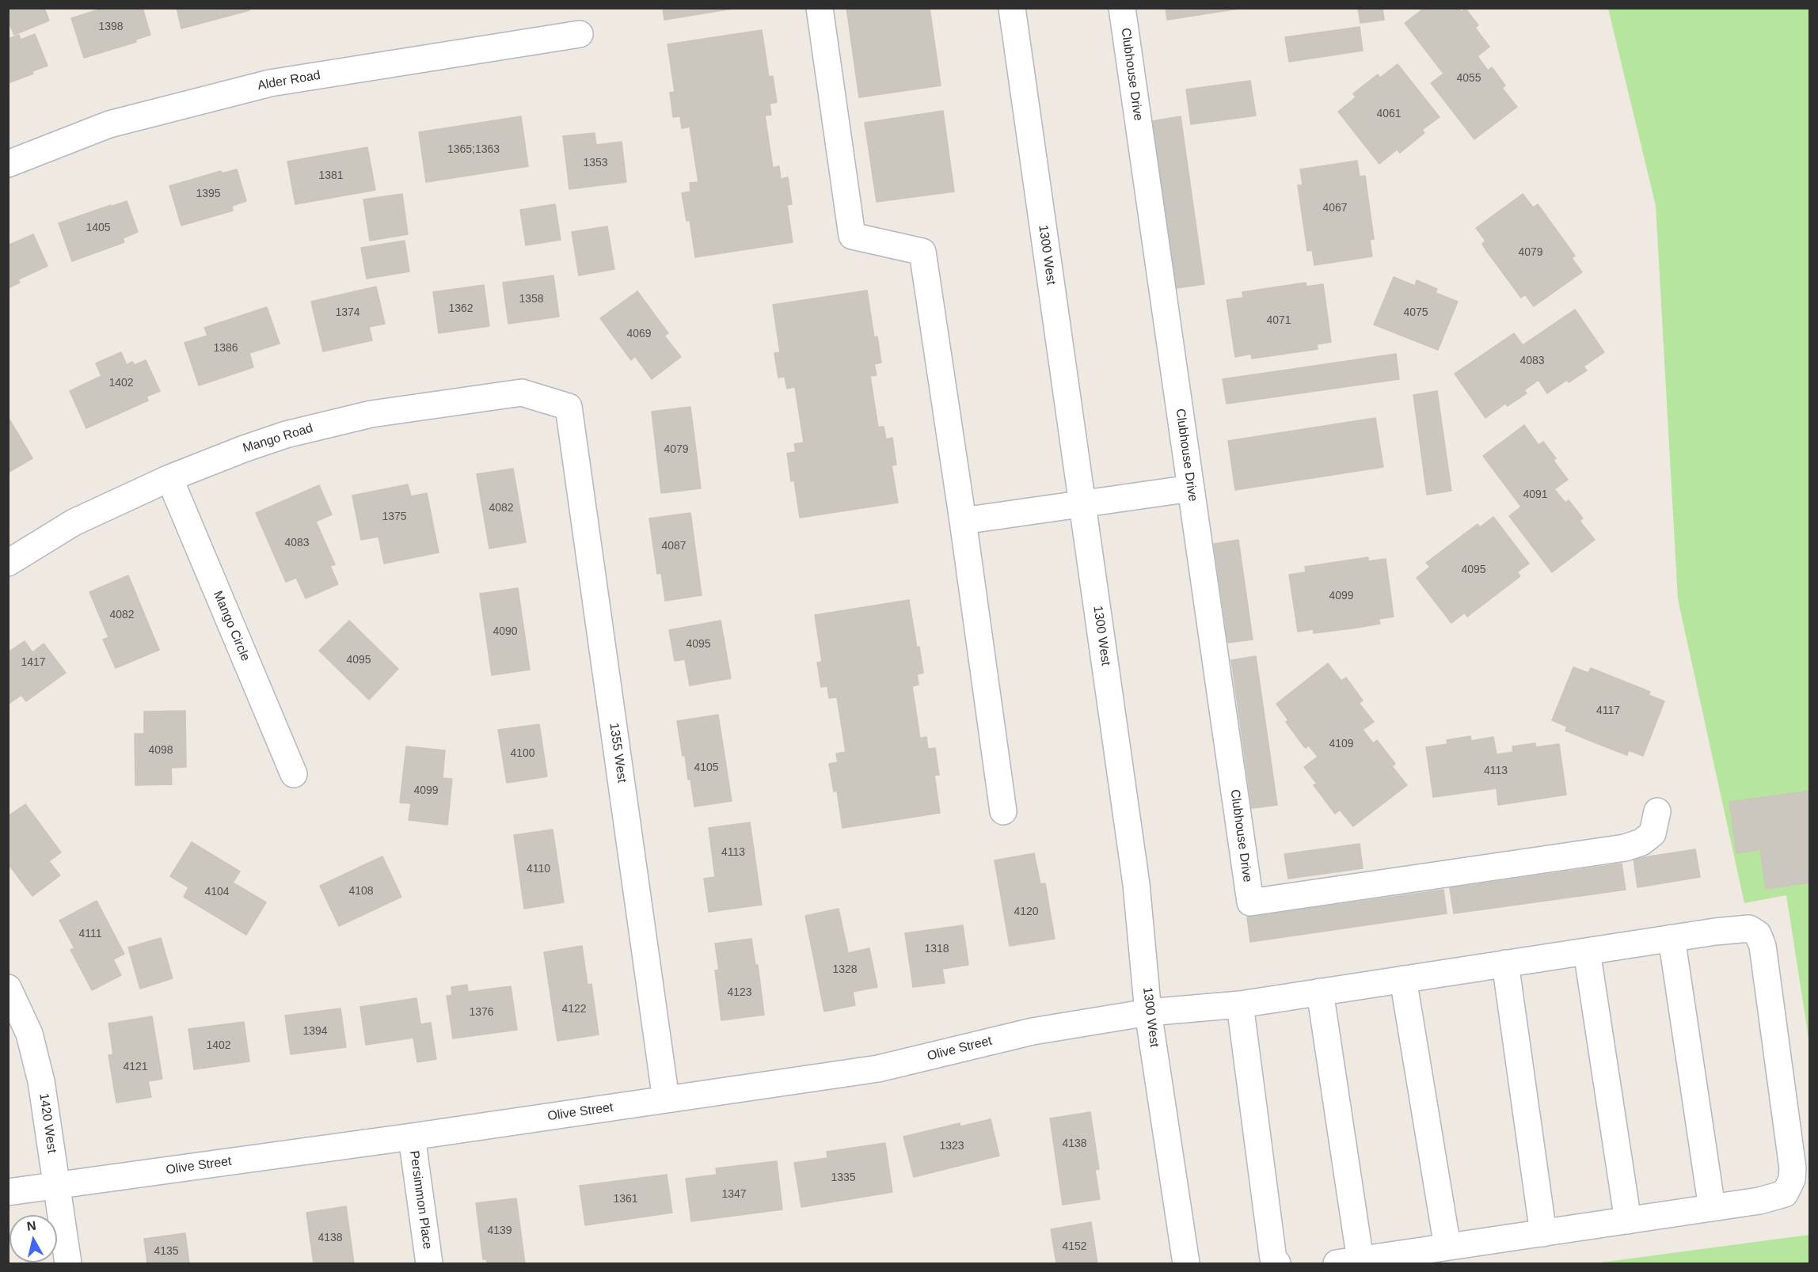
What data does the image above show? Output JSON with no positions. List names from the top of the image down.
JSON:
{
  "streets": {
    "street": [
      "Clubhouse Drive",
      "Alder Road",
      "1300 West",
      "Mango Road",
      "Mango Circle",
      "1355 West",
      "Olive Street",
      "1420 West",
      "Persimmon Place"
    ]
  },
  "crossings": [
    ["1300 West", "Olive Street"],
    ["Mango Road", "Mango Circle"],
    ["Mango Road", "1355 West"],
    ["1355 West", "Olive Street"],
    ["Olive Street", "1420 West"],
    ["Olive Street", "Persimmon Place"]
  ],
  "house_numbers": [
    "1398",
    "4055",
    "4061",
    "1365;1363",
    "1353",
    "1381",
    "1395",
    "4067",
    "1405",
    "4079",
    "1358",
    "1362",
    "1374",
    "4075",
    "4071",
    "4069",
    "1386",
    "4083",
    "1402",
    "4079",
    "4091",
    "4082",
    "1375",
    "4083",
    "4087",
    "4095",
    "4099",
    "4082",
    "4090",
    "4095",
    "4095",
    "1417",
    "4117",
    "4109",
    "4098",
    "4100",
    "4105",
    "4113",
    "4099",
    "4113",
    "4110",
    "4108",
    "4104",
    "4120",
    "4111",
    "1318",
    "1328",
    "4123",
    "4122",
    "1376",
    "1394",
    "1402",
    "4121",
    "4138",
    "1323",
    "1335",
    "1347",
    "1361",
    "4139",
    "4138",
    "4152",
    "4135"
  ],
  "north": "top"
}
